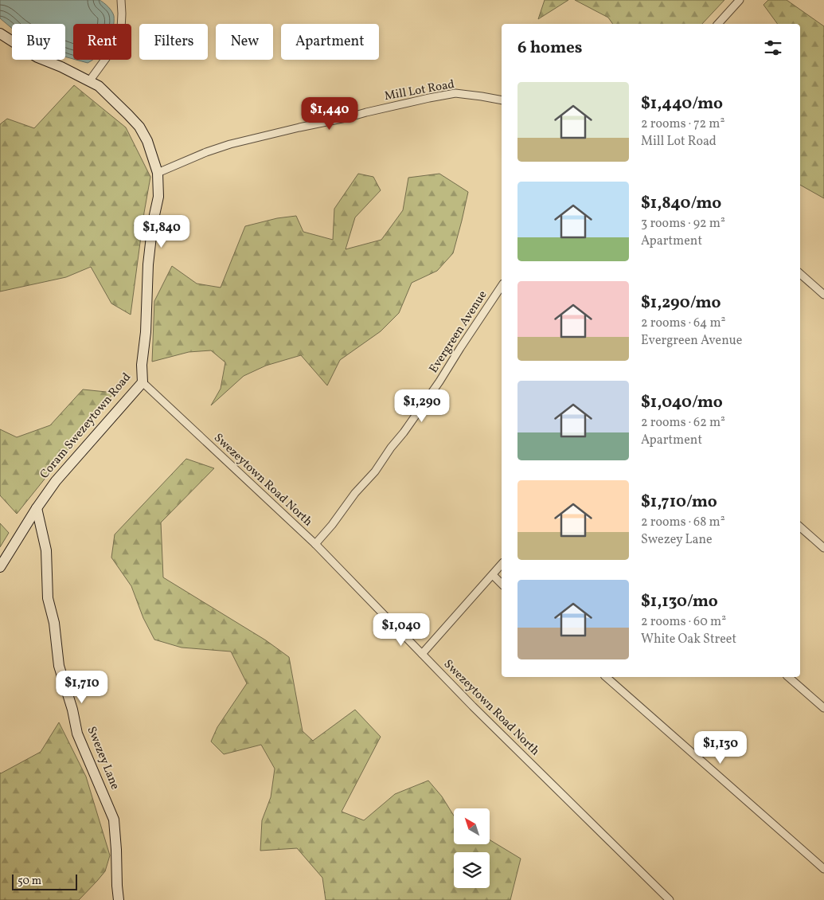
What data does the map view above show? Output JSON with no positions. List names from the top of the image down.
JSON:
{
  "streets": {
    "street": [
      "Mill Lot Road",
      "Evergreen Avenue",
      "Coram Swezeytown Road",
      "Swezeytown Road North",
      "Swezey Lane"
    ]
  },
  "crossings": [
    ["Mill Lot Road", "Coram Swezeytown Road"],
    ["Evergreen Avenue", "Swezeytown Road North"],
    ["Coram Swezeytown Road", "Swezeytown Road North"],
    ["Coram Swezeytown Road", "Swezey Lane"]
  ],
  "scale_bar": "50 m",
  "north": "top left",
  "page": {
    "chip": [
      "Buy",
      "Rent",
      "Filters",
      "New",
      "Apartment"
    ],
    "heading": "6 homes",
    "list": [
      {
        "name": "$1,440/mo",
        "note": "2 rooms · 72 m² · Mill Lot Road"
      },
      {
        "name": "$1,840/mo",
        "note": "3 rooms · 92 m² · Apartment"
      },
      {
        "name": "$1,290/mo",
        "note": "2 rooms · 64 m² · Evergreen Avenue"
      },
      {
        "name": "$1,040/mo",
        "note": "2 rooms · 62 m² · Apartment"
      },
      {
        "name": "$1,710/mo",
        "note": "2 rooms · 68 m² · Swezey Lane"
      },
      {
        "name": "$1,130/mo",
        "note": "2 rooms · 60 m² · White Oak Street"
      }
    ],
    "price": [
      "$1,440",
      "$1,840",
      "$1,290",
      "$1,040",
      "$1,710",
      "$1,130"
    ],
    "scale": "50 m"
  }
}
